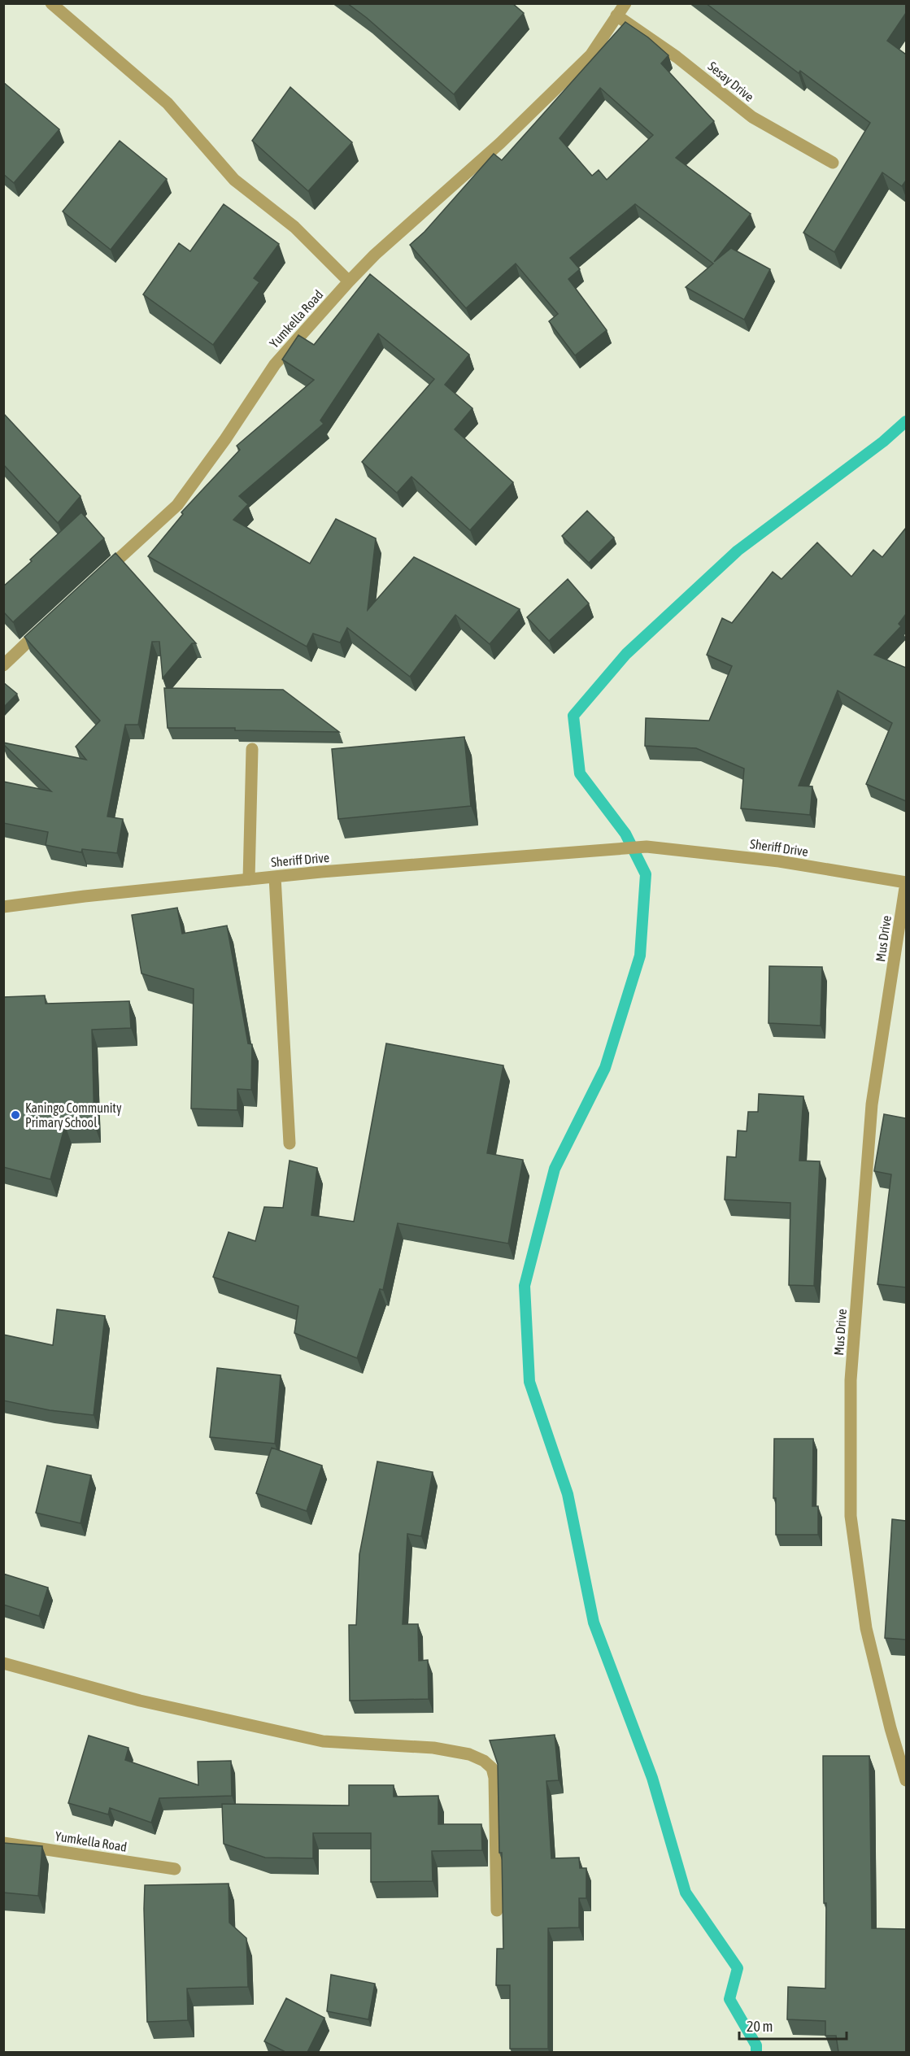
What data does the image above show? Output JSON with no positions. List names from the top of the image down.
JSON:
{
  "streets": {
    "street": [
      "Sesay Drive",
      "Yumkella Road",
      "Sheriff Drive",
      "Mus Drive"
    ]
  },
  "crossings": [
    ["Sesay Drive", "Yumkella Road"],
    ["Sheriff Drive", "Mus Drive"]
  ],
  "places": ["Kaningo Community Primary School"],
  "scale_bar": "20 m"
}
